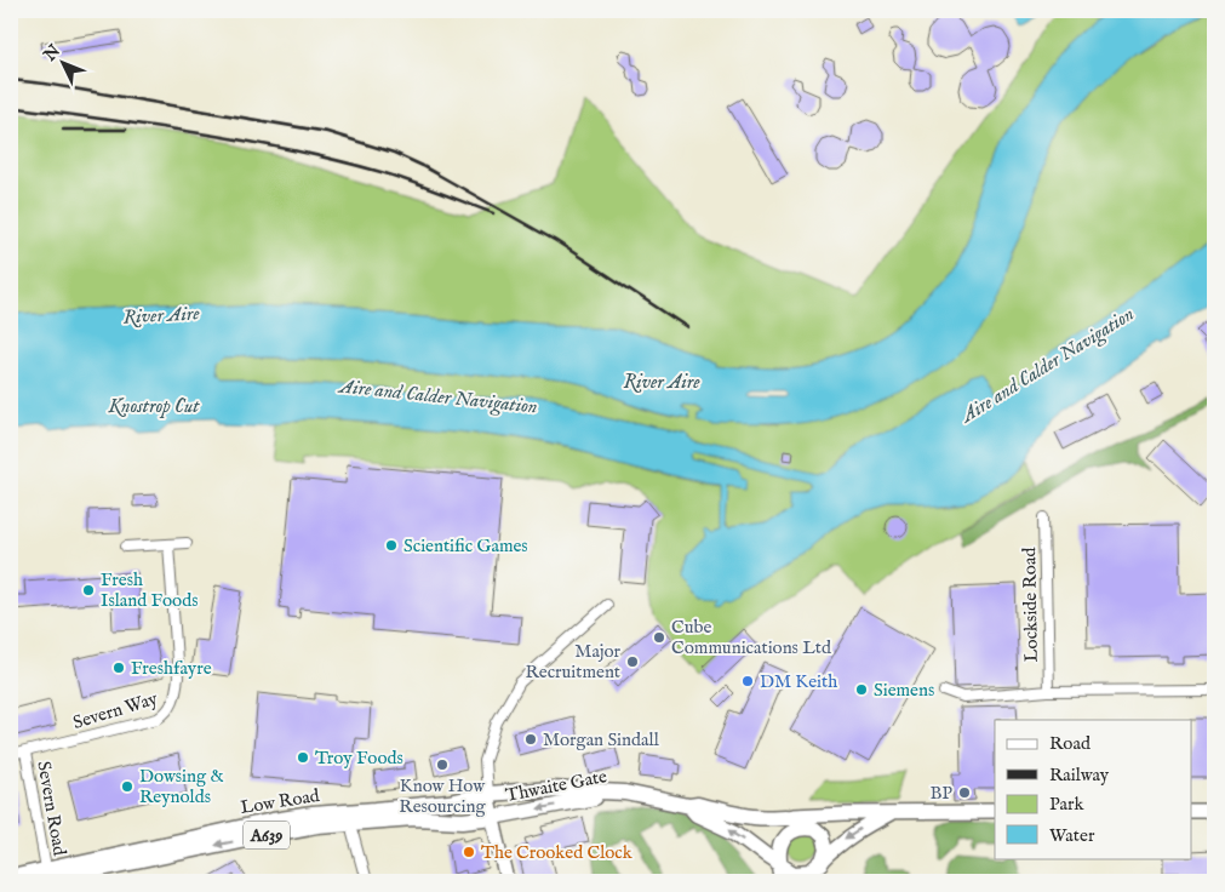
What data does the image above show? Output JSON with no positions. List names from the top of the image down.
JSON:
{
  "streets": {
    "main road": ["Thwaite Gate", "Low Road", "A639"],
    "street": ["Lockside Road", "Severn Way", "Severn Road"]
  },
  "crossings": [
    ["Severn Way", "Severn Road"],
    ["Thwaite Gate", "Low Road"],
    ["Thwaite Gate", "A639"],
    ["Low Road", "Severn Road"],
    ["Low Road", "A639"]
  ],
  "water": ["River Aire", "Aire and Calder Navigation", "Knostrop Cut"],
  "places": [
    "Scientific Games",
    "Fresh Island Foods",
    "Cube Communications Ltd",
    "Major Recruitment",
    "Freshfayre",
    "DM Keith",
    "Siemens",
    "Morgan Sindall",
    "Troy Foods",
    "Know How Resourcing",
    "Dowsing & Reynolds",
    "BP",
    "The Crooked Clock"
  ],
  "legend": [
    "Road",
    "Railway",
    "Park",
    "Water"
  ],
  "north": "top left"
}
